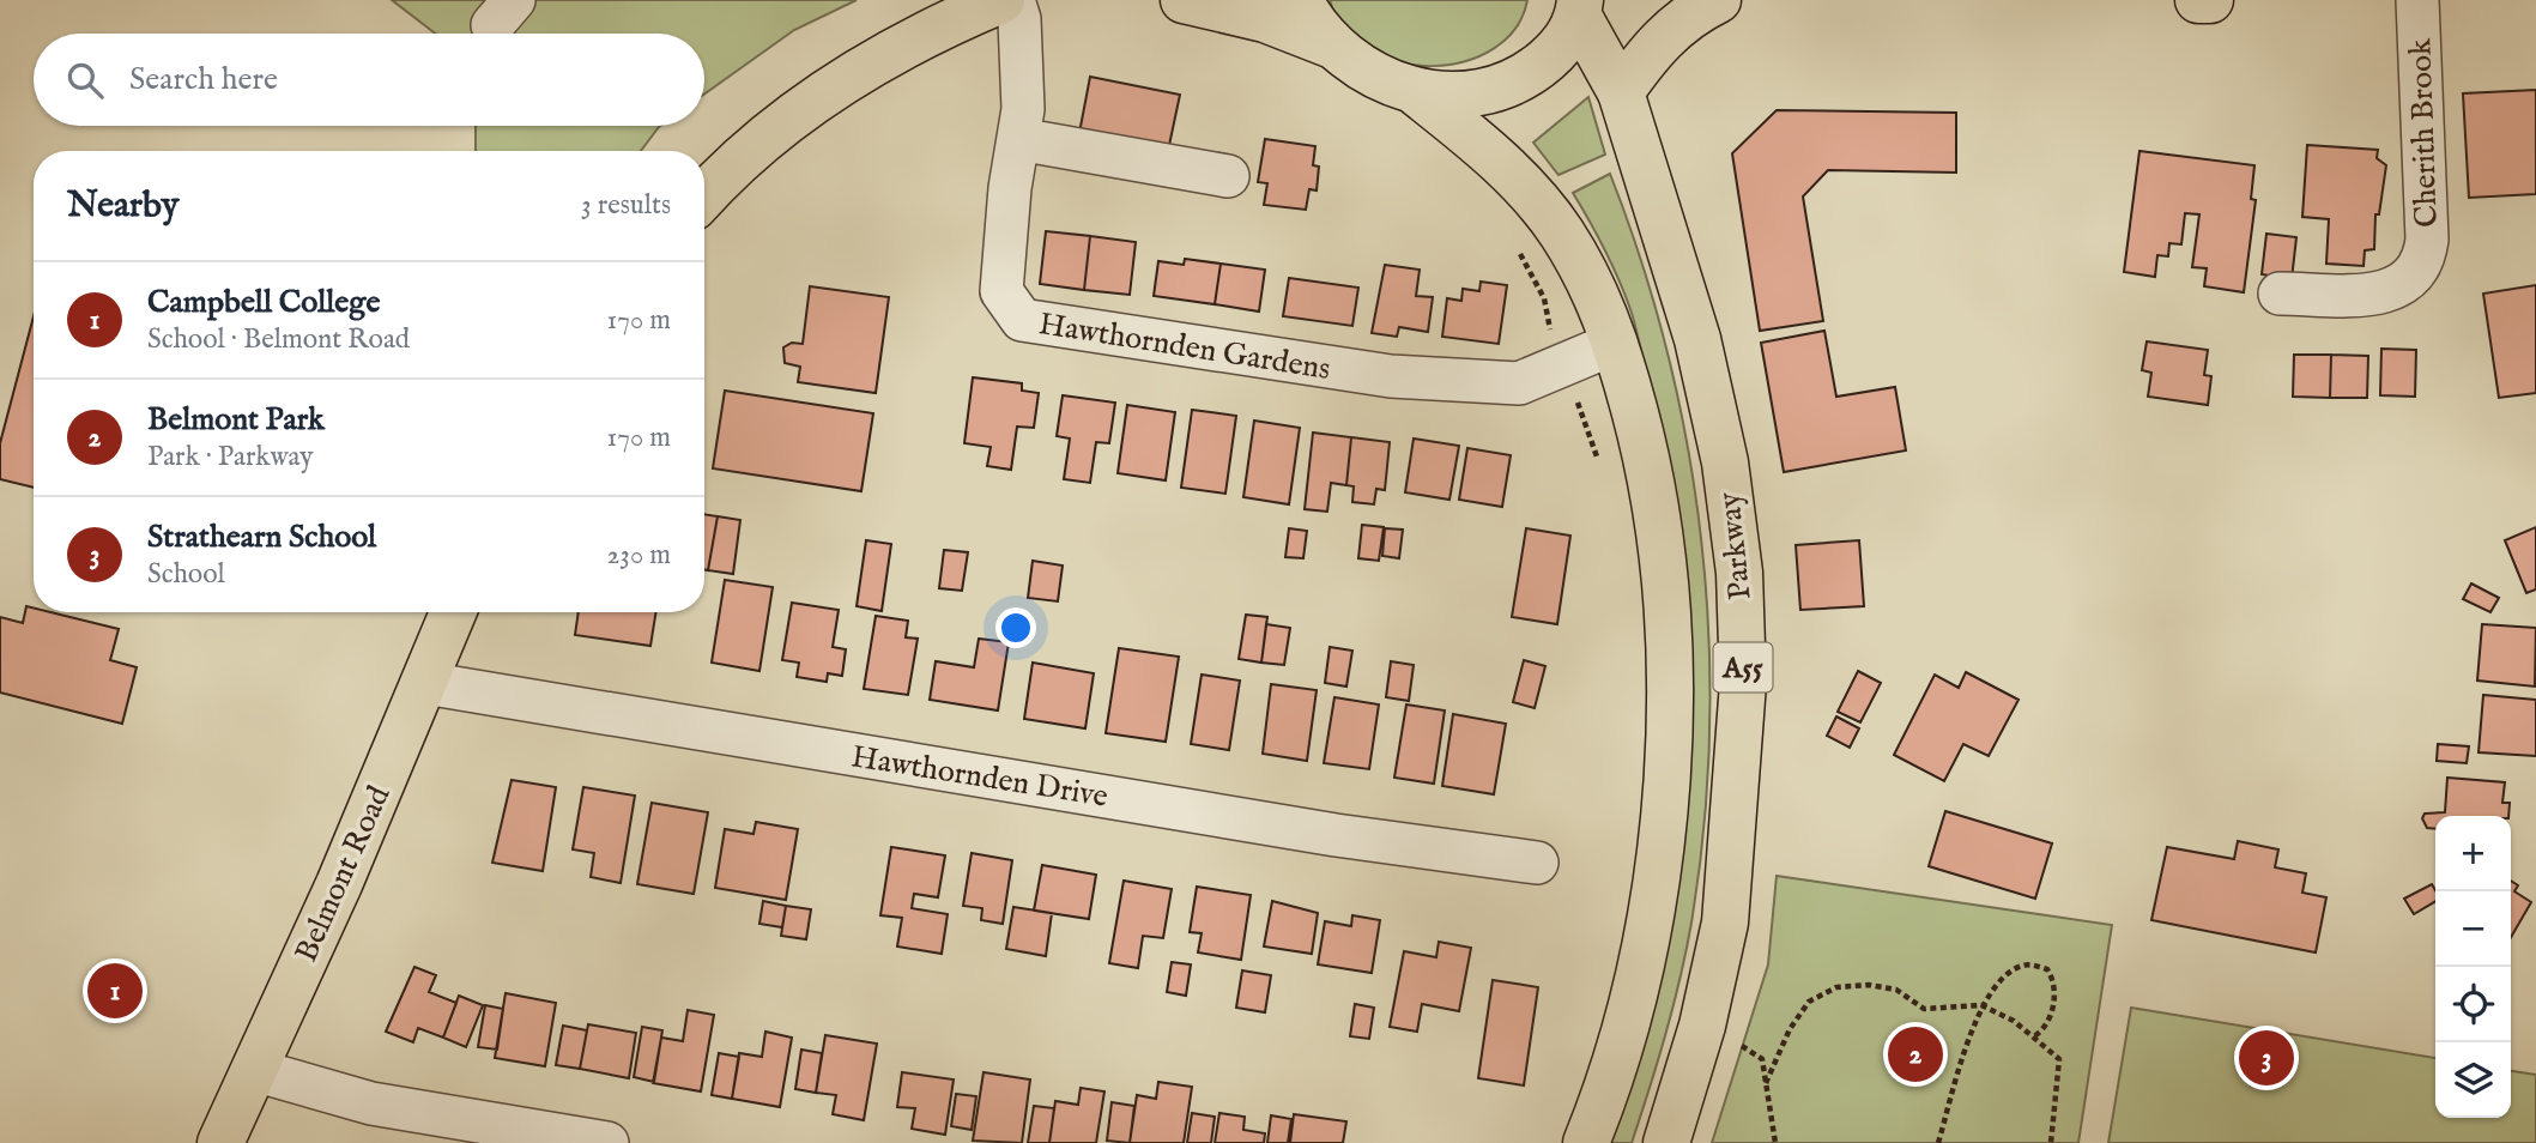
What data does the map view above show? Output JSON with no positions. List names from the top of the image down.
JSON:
{
  "streets": {
    "main road": ["Parkway", "A55", "Belmont Road"],
    "street": ["Cherith Brook", "Hawthornden Gardens", "Hawthornden Drive"]
  },
  "crossings": [
    ["Hawthornden Gardens", "A55"],
    ["Parkway", "A55"],
    ["Hawthornden Drive", "Belmont Road"]
  ],
  "page": {
    "search": "Search here",
    "heading": ["Nearby", "3 results"],
    "list": [
      {
        "mark": "1",
        "name": "Campbell College",
        "note": "School · Belmont Road",
        "value": "170 m"
      },
      {
        "mark": "2",
        "name": "Belmont Park",
        "note": "Park · Parkway",
        "value": "170 m"
      },
      {
        "mark": "3",
        "name": "Strathearn School",
        "note": "School",
        "value": "230 m"
      }
    ],
    "map_buttons": ["+", "−"],
    "pins": ["1", "2", "3"]
  }
}
